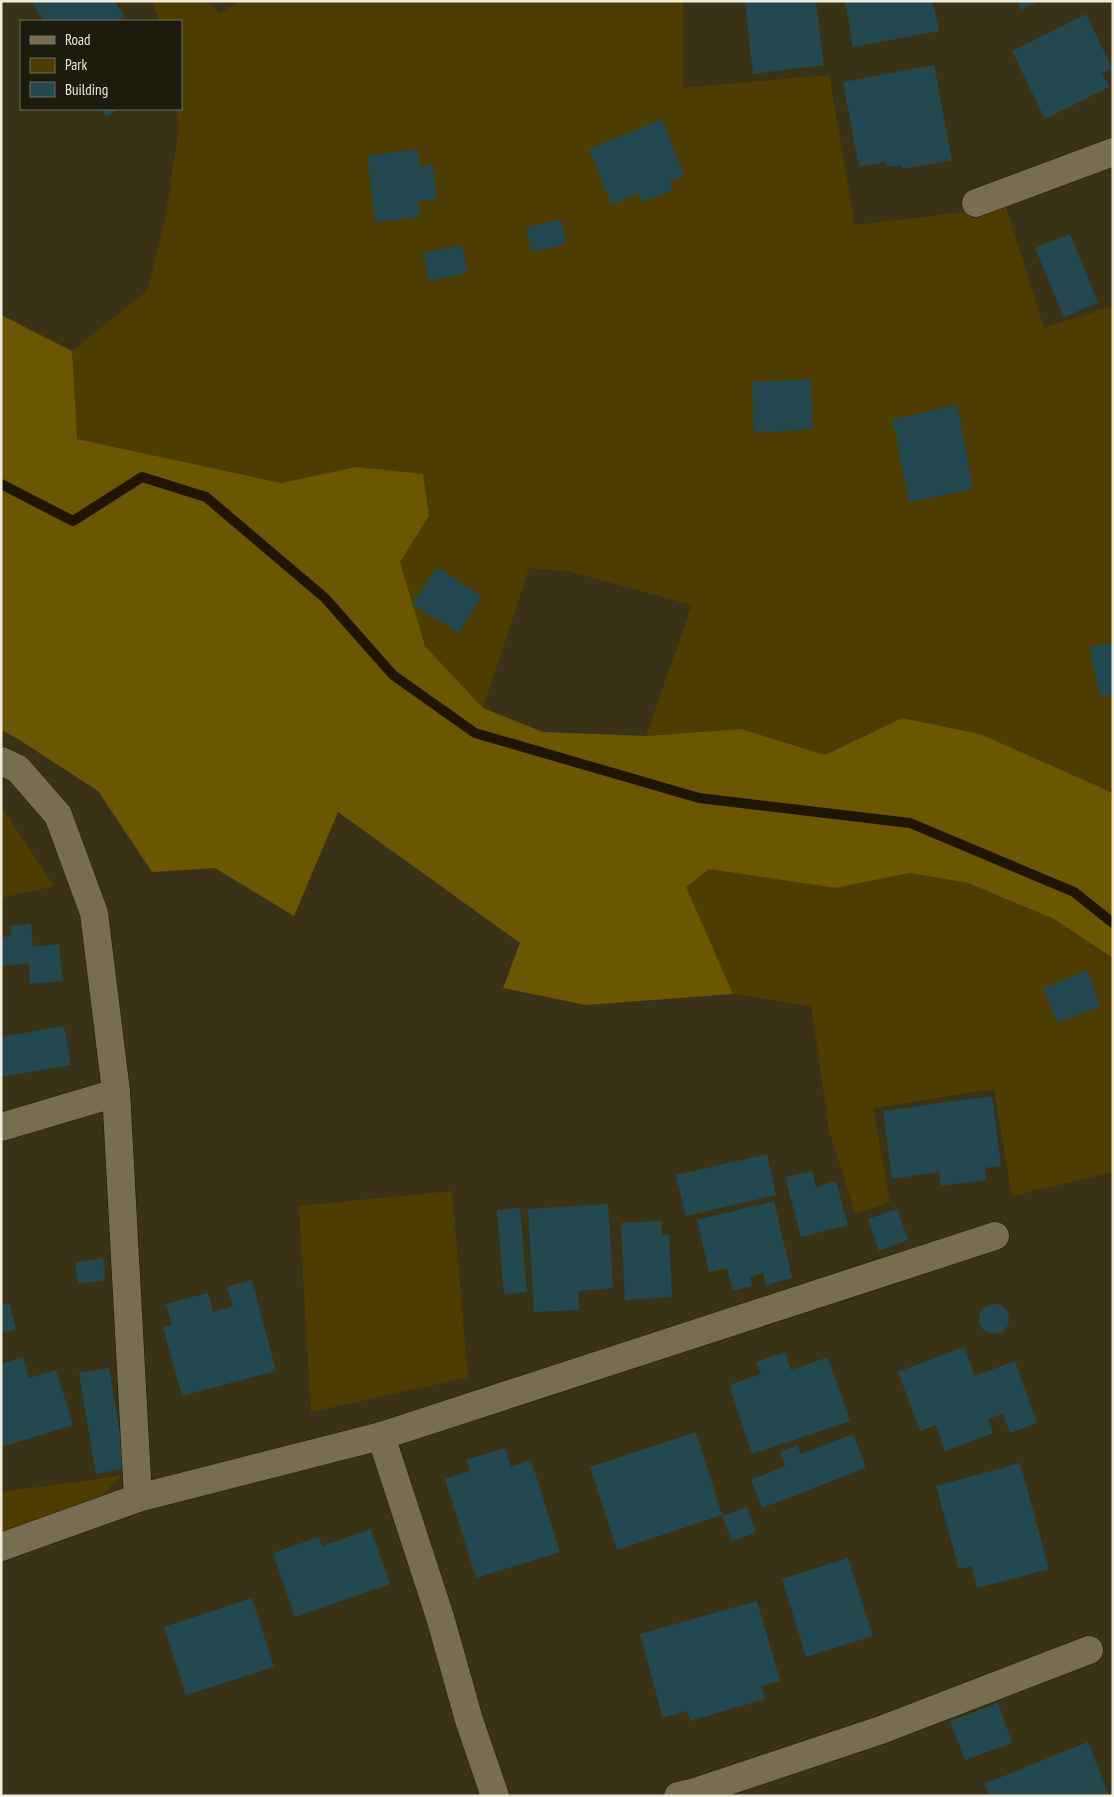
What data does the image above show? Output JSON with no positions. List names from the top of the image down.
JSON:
{
  "legend": ["Road", "Park", "Building"]
}
